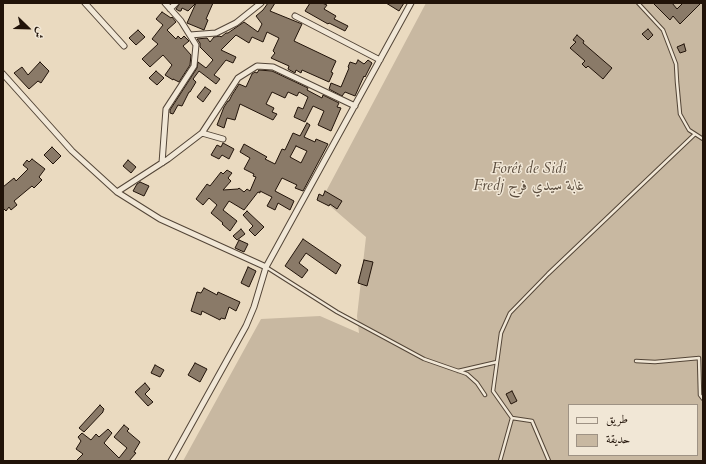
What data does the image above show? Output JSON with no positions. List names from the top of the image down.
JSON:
{
  "parks": ["Forêt de Sidi Fredj غابة سيدي فرج"],
  "legend": ["طريق", "حديقة"],
  "north": "bottom right"
}
